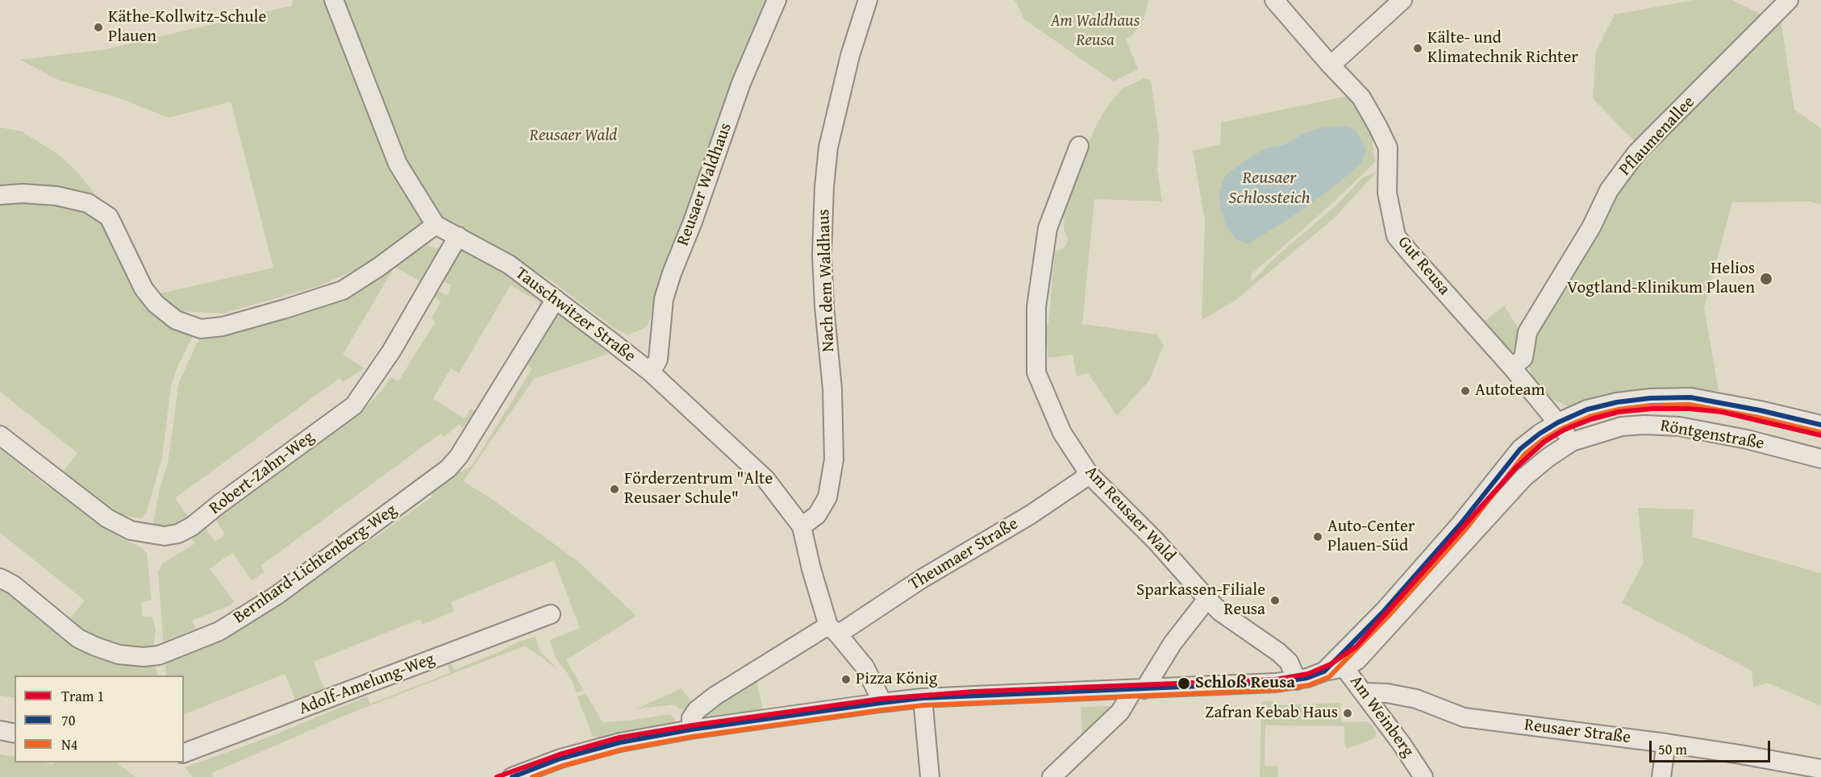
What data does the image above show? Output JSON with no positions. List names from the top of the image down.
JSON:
{
  "streets": {
    "street": [
      "Pflaumenallee",
      "Reusaer Waldhaus",
      "Gut Reusa",
      "Nach dem Waldhaus",
      "Tauschwitzer Straße",
      "Röntgenstraße",
      "Robert-Zahn-Weg",
      "Am Reusaer Wald",
      "Theumaer Straße",
      "Bernhard-Lichtenberg-Weg",
      "Adolf-Amelung-Weg",
      "Am Weinberg",
      "Reusaer Straße"
    ]
  },
  "crossings": [
    ["Pflaumenallee", "Gut Reusa"],
    ["Reusaer Waldhaus", "Tauschwitzer Straße"],
    ["Gut Reusa", "Röntgenstraße"],
    ["Nach dem Waldhaus", "Tauschwitzer Straße"],
    ["Tauschwitzer Straße", "Robert-Zahn-Weg"],
    ["Tauschwitzer Straße", "Theumaer Straße"],
    ["Tauschwitzer Straße", "Bernhard-Lichtenberg-Weg"],
    ["Röntgenstraße", "Am Reusaer Wald"],
    ["Röntgenstraße", "Am Weinberg"],
    ["Am Reusaer Wald", "Theumaer Straße"],
    ["Am Weinberg", "Reusaer Straße"]
  ],
  "water": ["Reusaer Schlossteich"],
  "parks": ["Am Waldhaus Reusa", "Reusaer Wald"],
  "places": [
    "Käthe-Kollwitz-Schule Plauen",
    "Kälte- und Klimatechnik Richter",
    "Helios Vogtland-Klinikum Plauen",
    "Autoteam",
    "Förderzentrum \"Alte Reusaer Schule\"",
    "Auto-Center Plauen-Süd",
    "Sparkassen-Filiale Reusa",
    "Pizza König",
    "Schloß Reusa",
    "Zafran Kebab Haus"
  ],
  "lines": ["transit line 70", "transit line N4", "tram line 1"],
  "legend": ["Tram 1", "70", "N4"],
  "scale_bar": "50 m"
}
